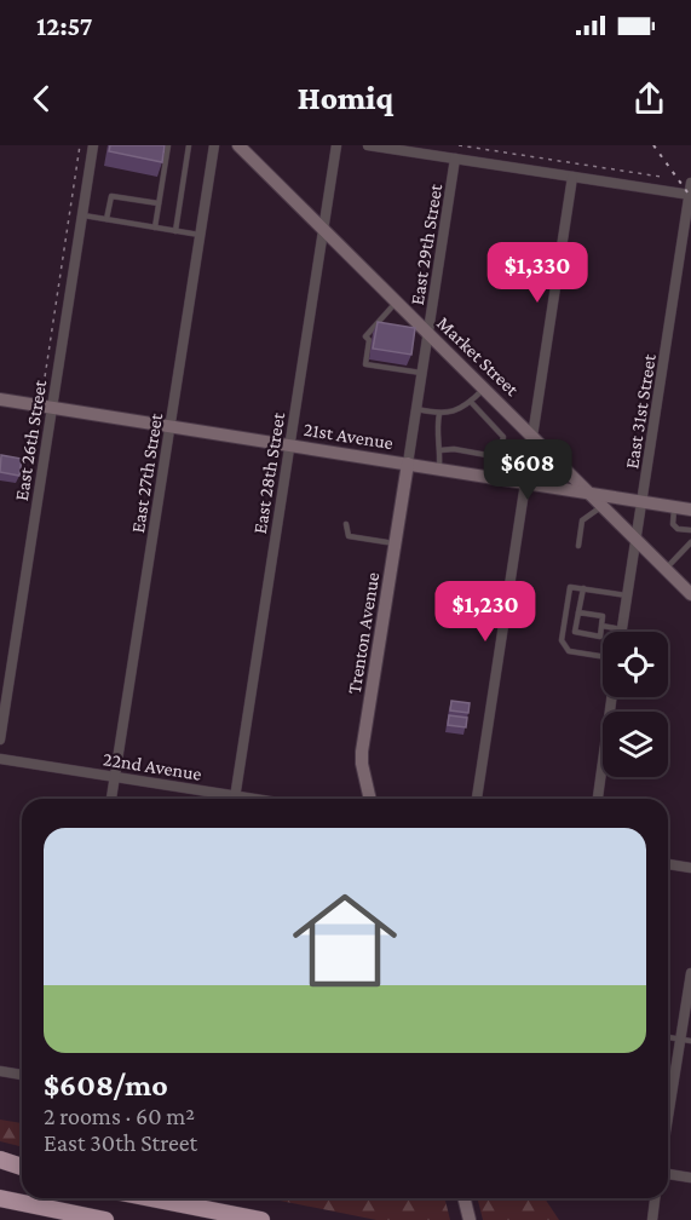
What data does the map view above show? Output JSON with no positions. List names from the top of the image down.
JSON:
{
  "streets": {
    "street": [
      "East 29th Street",
      "Market Street",
      "East 31st Street",
      "21st Avenue",
      "East 26th Street",
      "East 27th Street",
      "East 28th Street",
      "Trenton Avenue",
      "22nd Avenue"
    ]
  },
  "crossings": [
    ["East 29th Street", "Market Street"],
    ["East 29th Street", "21st Avenue"],
    ["East 29th Street", "Trenton Avenue"],
    ["Market Street", "East 31st Street"],
    ["Market Street", "21st Avenue"],
    ["Market Street", "East 28th Street"],
    ["East 31st Street", "21st Avenue"],
    ["21st Avenue", "East 26th Street"],
    ["21st Avenue", "East 27th Street"],
    ["21st Avenue", "East 28th Street"],
    ["21st Avenue", "Trenton Avenue"],
    ["East 27th Street", "22nd Avenue"]
  ],
  "page": {
    "status": "12:57",
    "header": "Homiq",
    "price": ["$1,330", "$608", "$1,230"],
    "list": [
      {
        "name": "$608/mo",
        "note": "2 rooms · 60 m² · East 30th Street"
      }
    ]
  }
}
